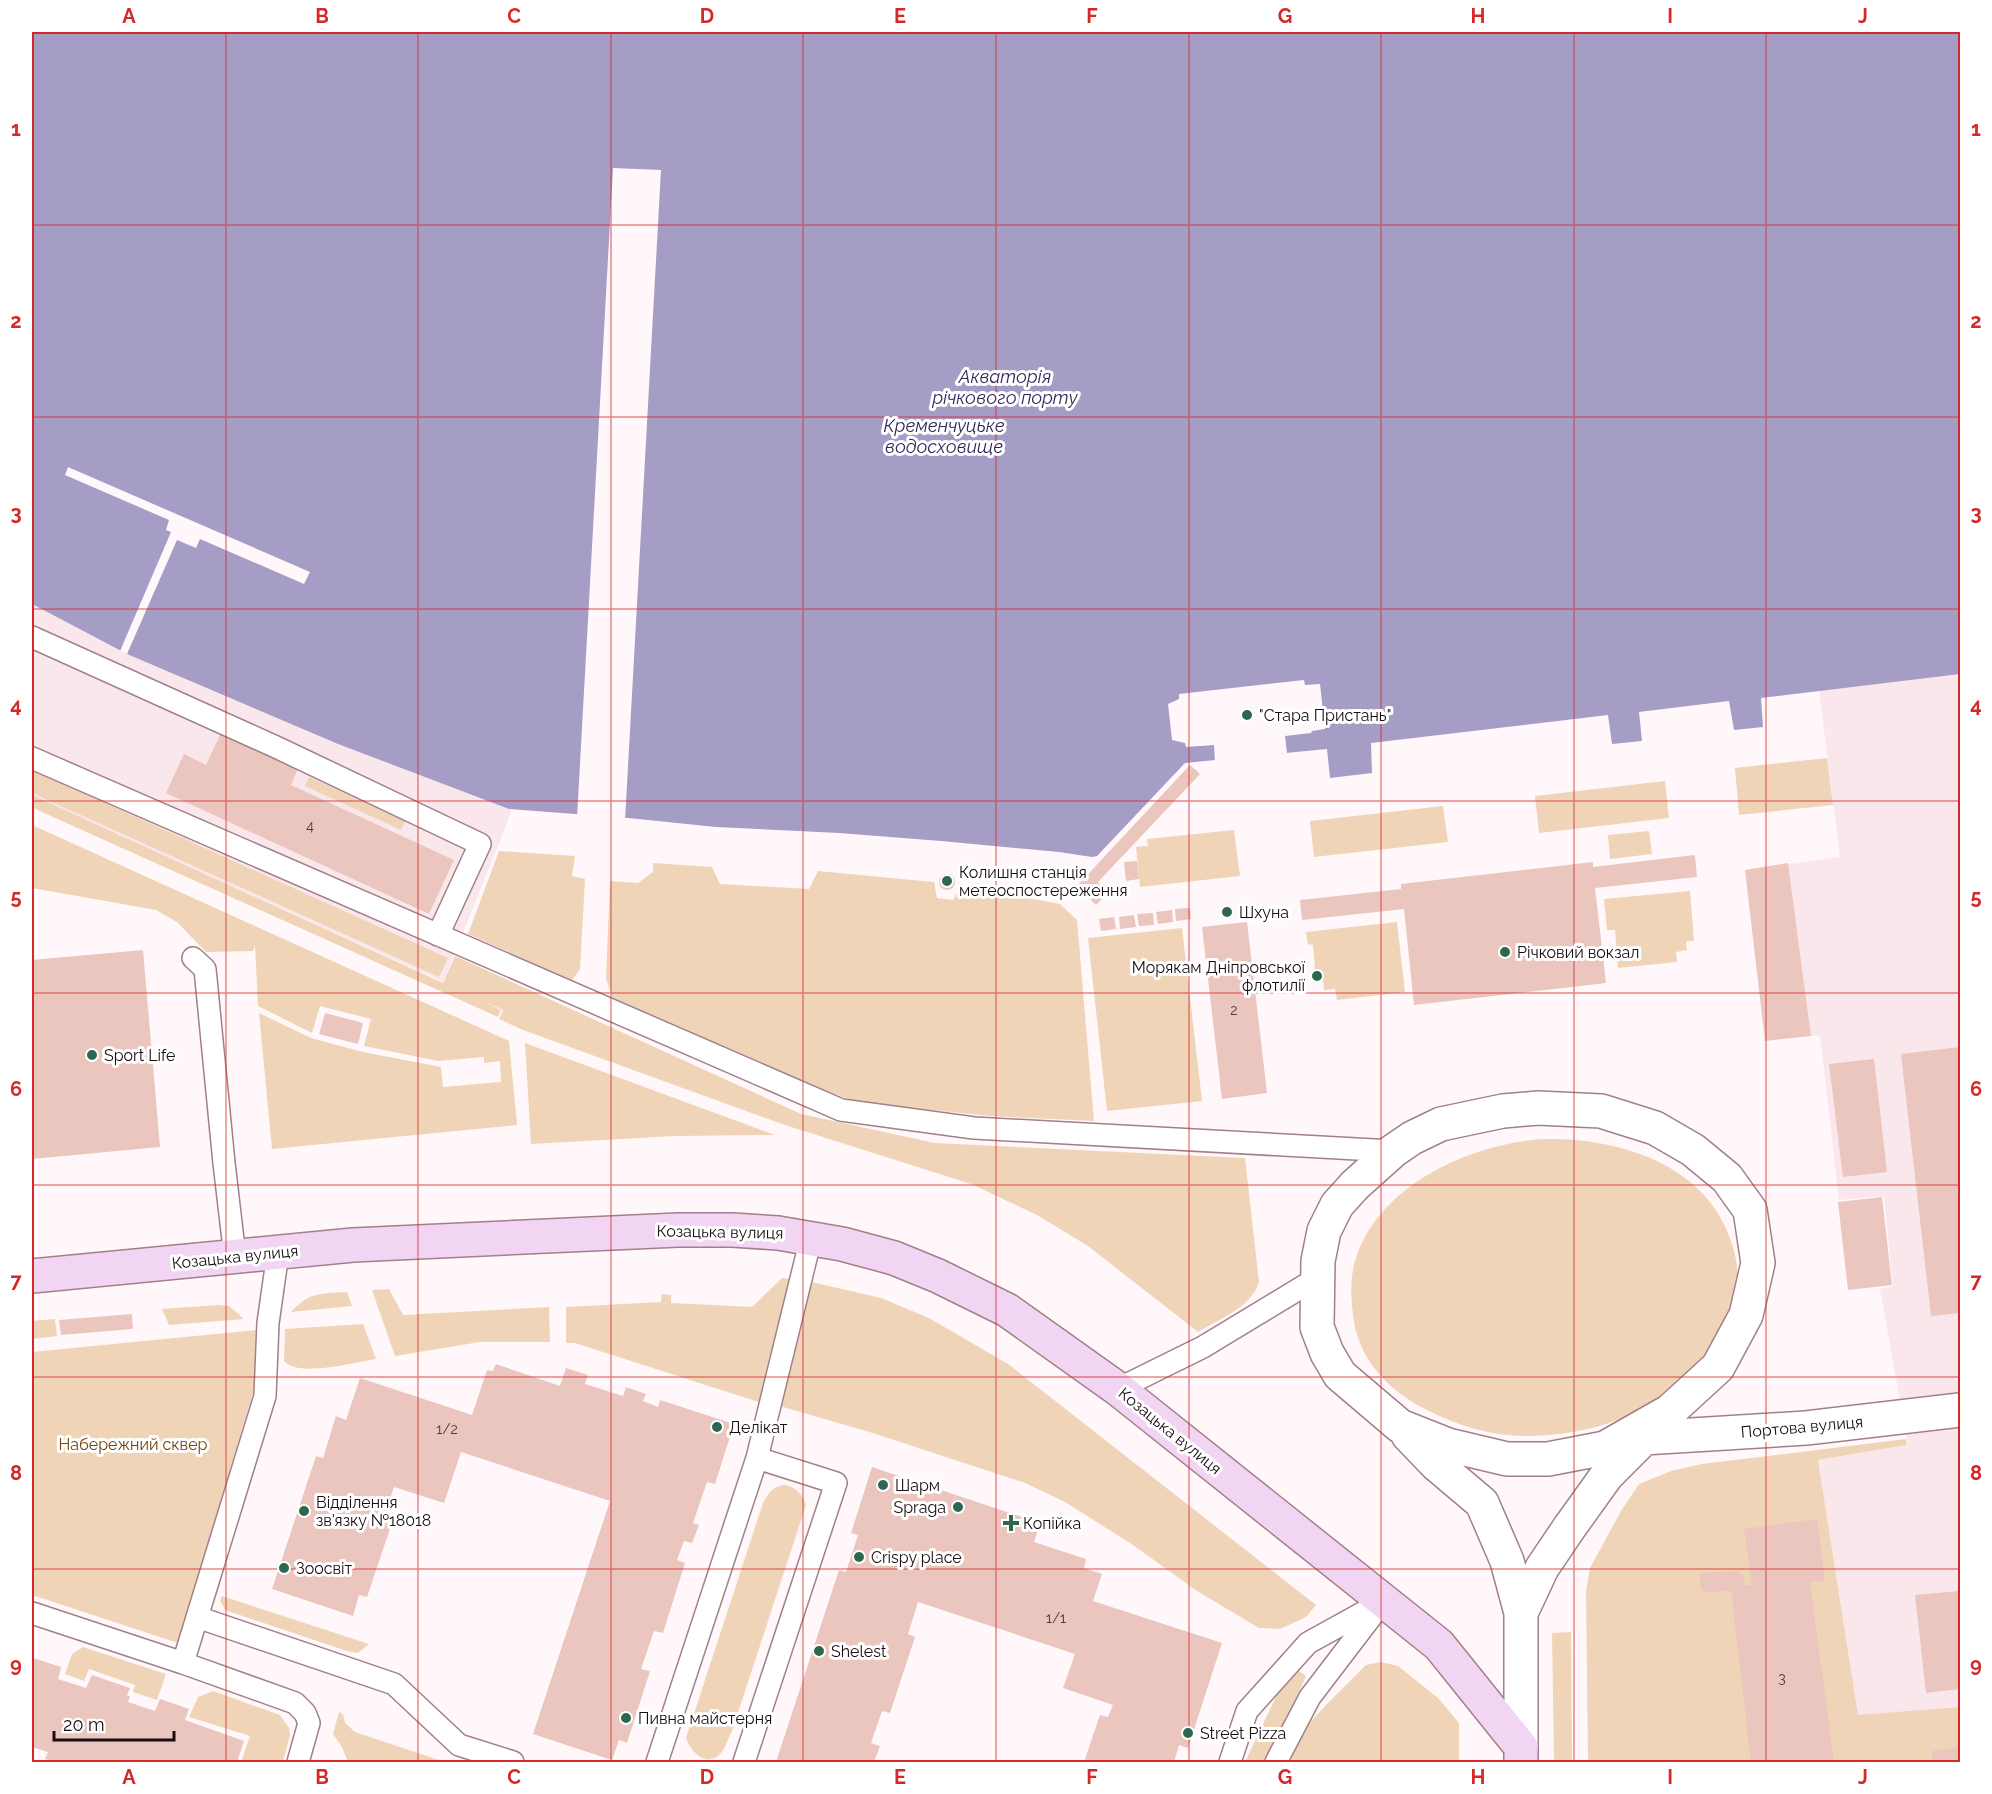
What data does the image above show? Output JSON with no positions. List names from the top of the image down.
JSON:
{
  "streets": {
    "main road": ["Козацька вулиця"],
    "street": ["Портова вулиця"]
  },
  "water": ["Акваторія річкового порту", "Кременчуцьке водосховище"],
  "parks": ["Набережний сквер"],
  "places": {
    "other": [
      "\"Стара Пристань\"",
      "Колишня станція метеоспостереження",
      "Шхуна",
      "Річковий вокзал",
      "Морякам Дніпровської флотилії",
      "Sport Life",
      "Делікат",
      "Шарм",
      "Spraga",
      "Відділення зв'язку №18018",
      "Crispy place",
      "Зоосвіт",
      "Shelest",
      "Пивна майстерня",
      "Street Pizza"
    ],
    "health": ["Копійка"]
  },
  "house_numbers": [
    "4",
    "2",
    "1/2",
    "1/1",
    "3"
  ],
  "scale_bar": "20 m",
  "grid": {
    "columns": [
      "A",
      "B",
      "C",
      "D",
      "E",
      "F",
      "G",
      "H",
      "I",
      "J"
    ],
    "rows": [
      "1",
      "2",
      "3",
      "4",
      "5",
      "6",
      "7",
      "8",
      "9"
    ]
  }
}
